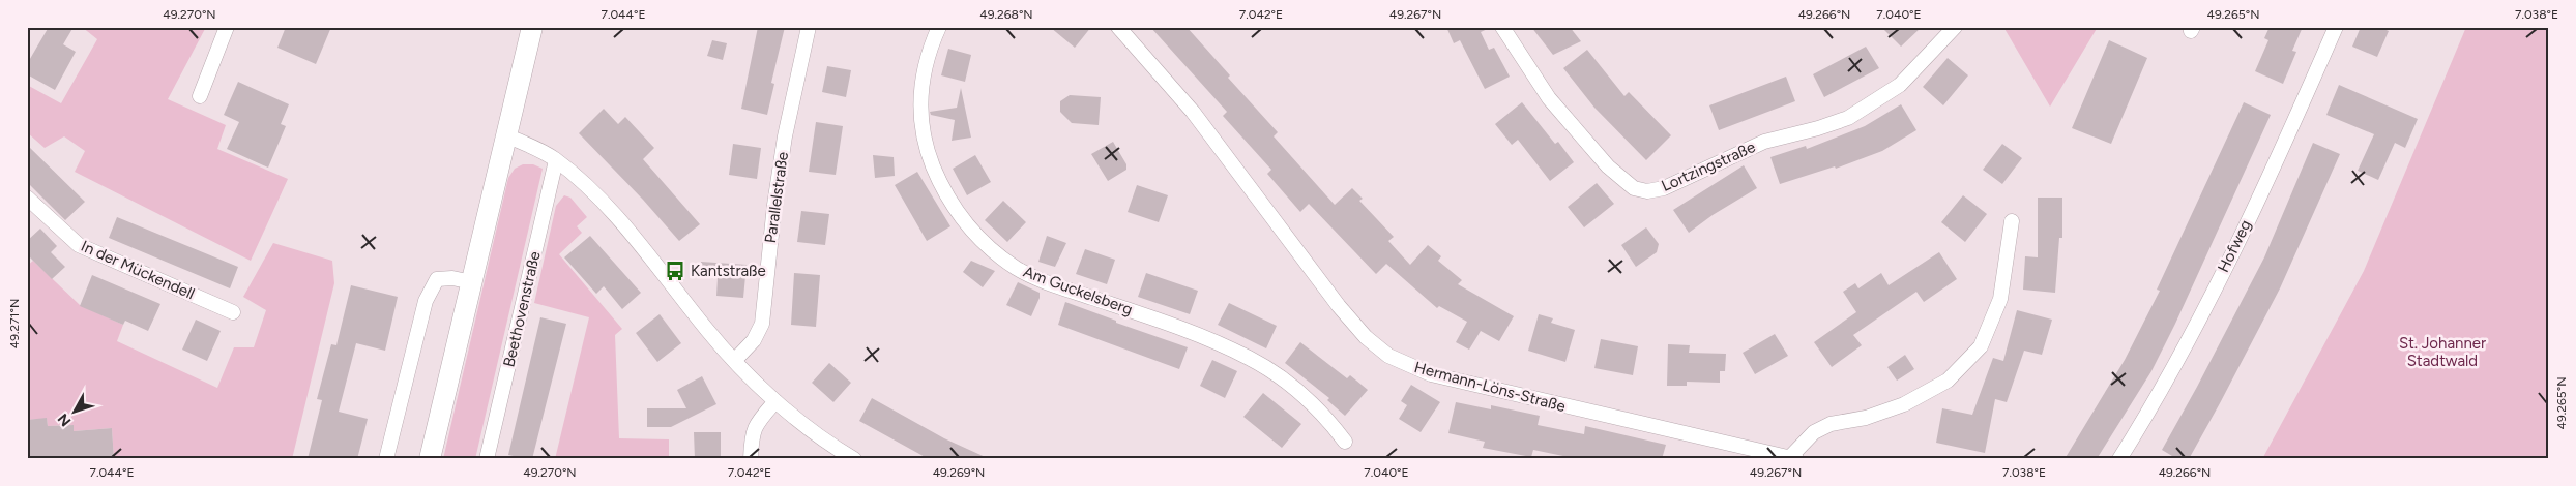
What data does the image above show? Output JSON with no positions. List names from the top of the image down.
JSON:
{
  "streets": {
    "street": [
      "Lortzingstraße",
      "Parallelstraße",
      "Hofweg",
      "In der Mückendell",
      "Am Guckelsberg",
      "Beethovenstraße",
      "Hermann-Löns-Straße"
    ]
  },
  "parks": ["St. Johanner Stadtwald"],
  "places": {
    "bus stop": ["Kantstraße"]
  },
  "north": "bottom left",
  "coordinates": [
    "49.270°N",
    "7.044°E",
    "49.268°N",
    "7.042°E",
    "49.267°N",
    "49.266°N",
    "7.040°E",
    "49.265°N",
    "7.038°E",
    "49.271°N",
    "49.269°N"
  ]
}
